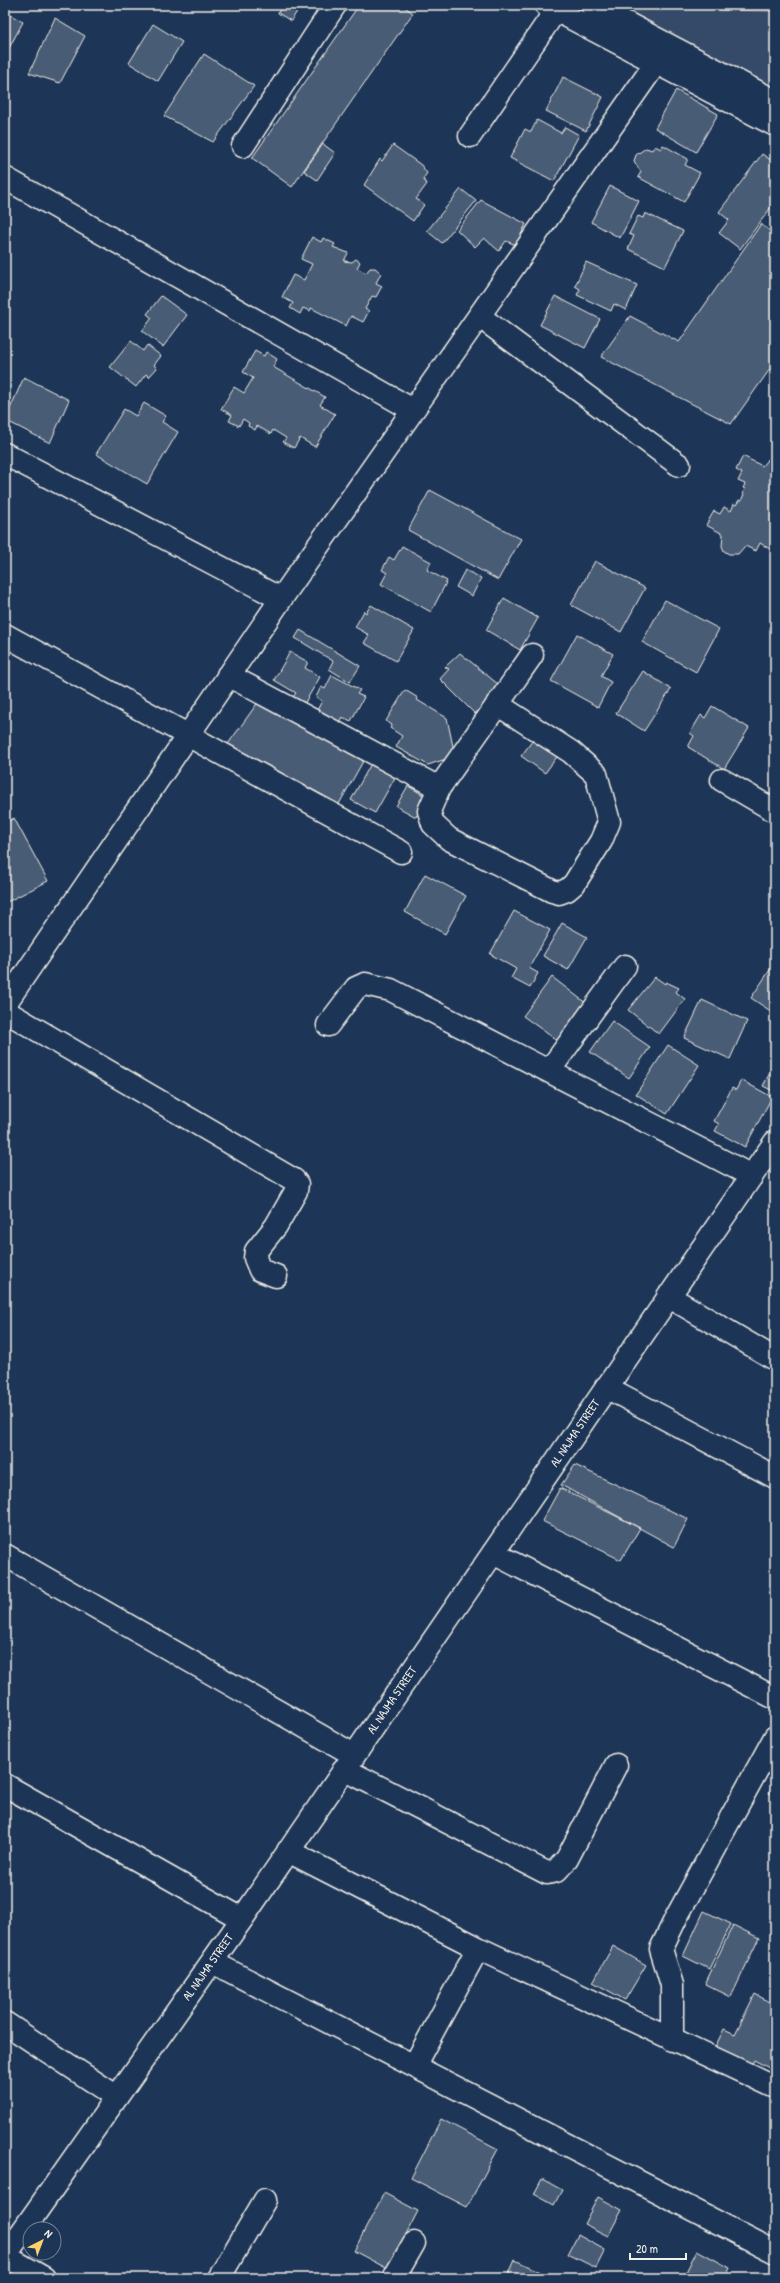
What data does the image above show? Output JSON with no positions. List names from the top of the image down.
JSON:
{
  "streets": {
    "main road": ["AL NAJMA STREET"]
  },
  "scale_bar": "20 m",
  "north": "top right"
}
